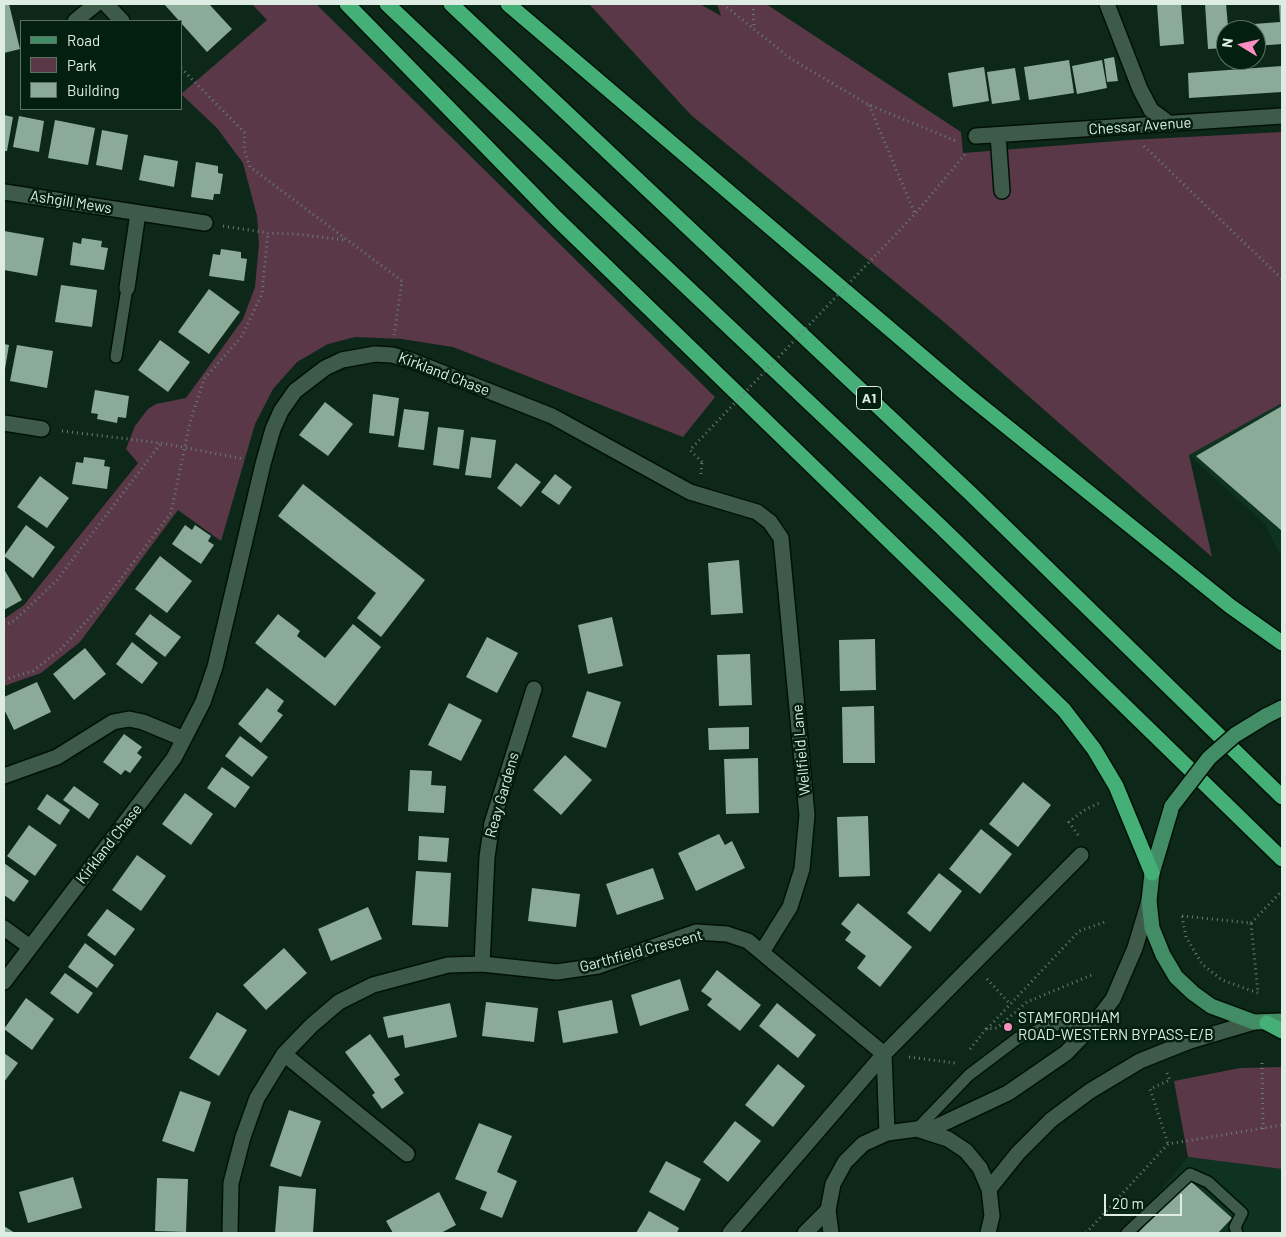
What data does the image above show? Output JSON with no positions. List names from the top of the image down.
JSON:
{
  "streets": {
    "highway": ["A1"],
    "street": [
      "Chessar Avenue",
      "Ashgill Mews",
      "Kirkland Chase",
      "Wellfield Lane",
      "Reay Gardens",
      "Garthfield Crescent"
    ]
  },
  "crossings": [
    ["Kirkland Chase", "Wellfield Lane"],
    ["Wellfield Lane", "Garthfield Crescent"],
    ["Reay Gardens", "Garthfield Crescent"]
  ],
  "places": ["STAMFORDHAM ROAD-WESTERN BYPASS-E/B"],
  "legend": ["Road", "Park", "Building"],
  "scale_bar": "20 m",
  "north": "left"
}
